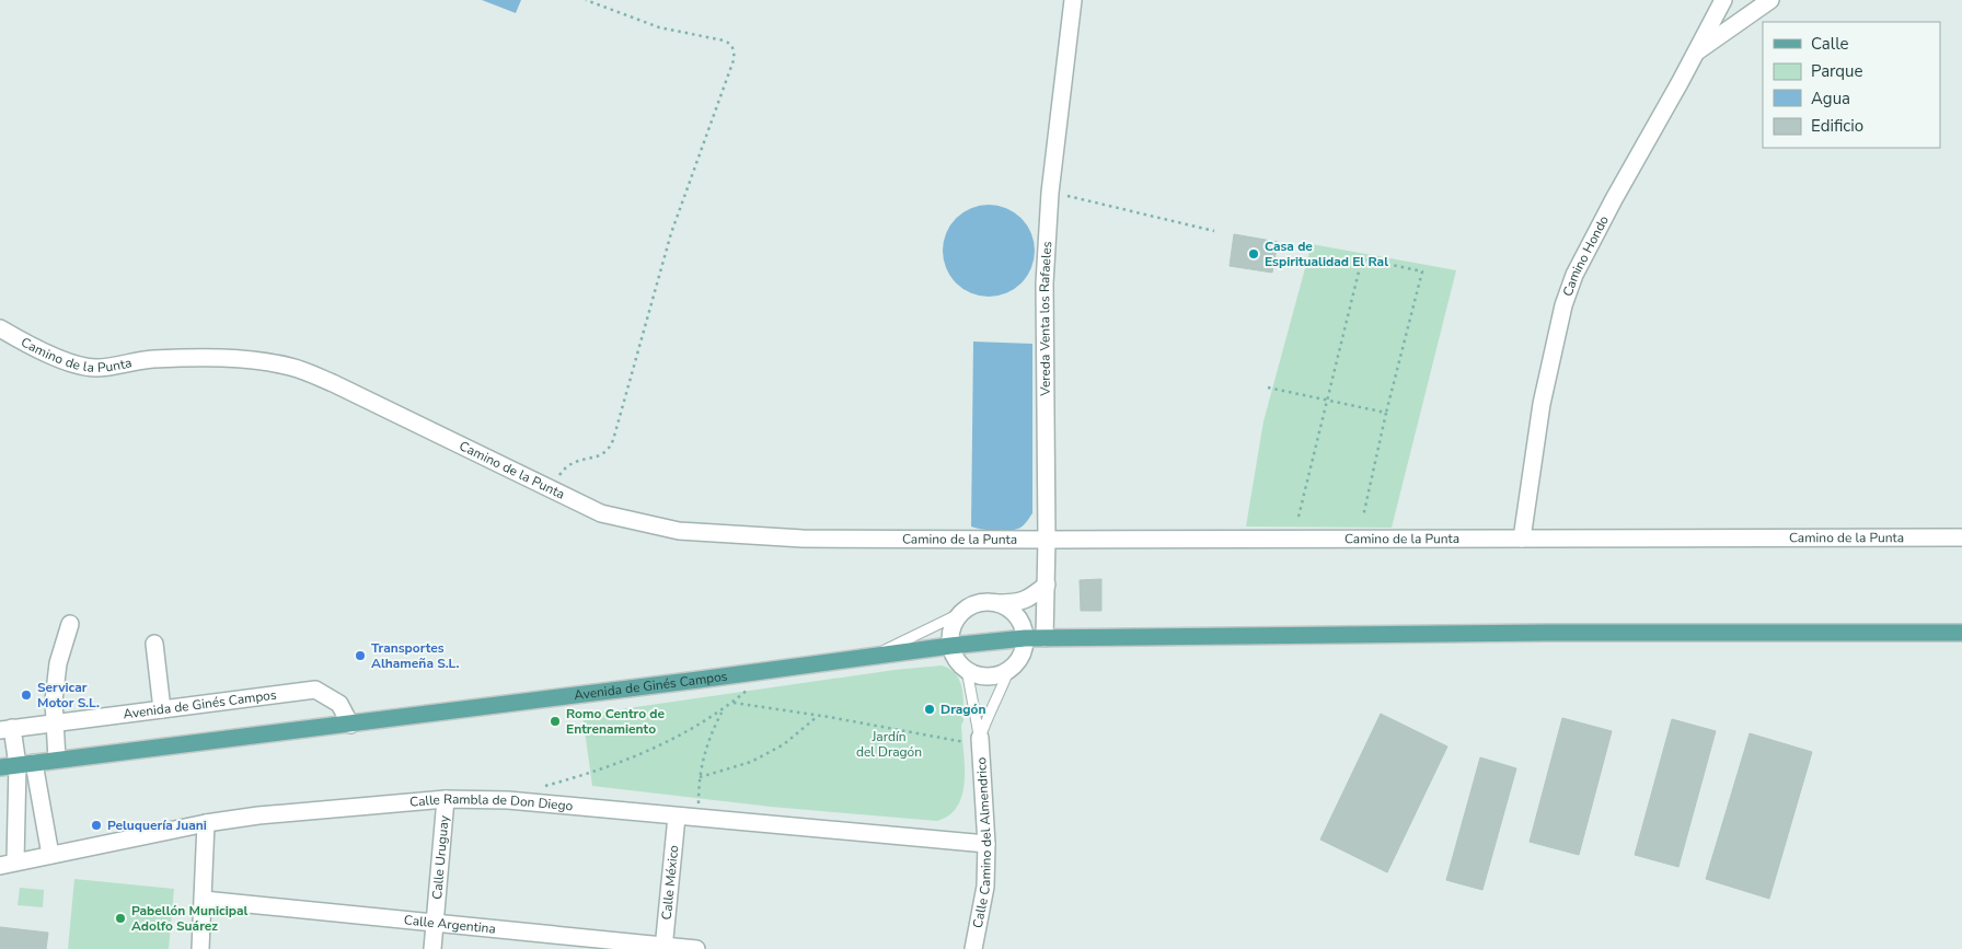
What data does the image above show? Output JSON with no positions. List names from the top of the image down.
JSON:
{
  "streets": {
    "main road": ["Avenida de Ginés Campos"],
    "street": [
      "Camino Hondo",
      "Vereda Venta los Rafaeles",
      "Camino de la Punta",
      "Calle Rambla de Don Diego",
      "Calle Camino del Almendrico",
      "Calle Uruguay",
      "Calle México",
      "Calle Argentina"
    ]
  },
  "crossings": [
    ["Camino Hondo", "Camino de la Punta"],
    ["Vereda Venta los Rafaeles", "Camino de la Punta"],
    ["Vereda Venta los Rafaeles", "Avenida de Ginés Campos"],
    ["Calle Rambla de Don Diego", "Calle Camino del Almendrico"],
    ["Calle Rambla de Don Diego", "Calle Uruguay"],
    ["Calle Rambla de Don Diego", "Calle México"],
    ["Calle Uruguay", "Calle Argentina"],
    ["Calle México", "Calle Argentina"]
  ],
  "parks": ["Jardín del Dragón"],
  "places": [
    "Casa de Espiritualidad El Ral",
    "Transportes Alhameña S.L.",
    "Servicar Motor S.L.",
    "Dragón",
    "Romo Centro de Entrenamiento",
    "Peluquería Juani",
    "Pabellón Municipal Adolfo Suárez"
  ],
  "legend": [
    "Calle",
    "Parque",
    "Agua",
    "Edificio"
  ]
}
